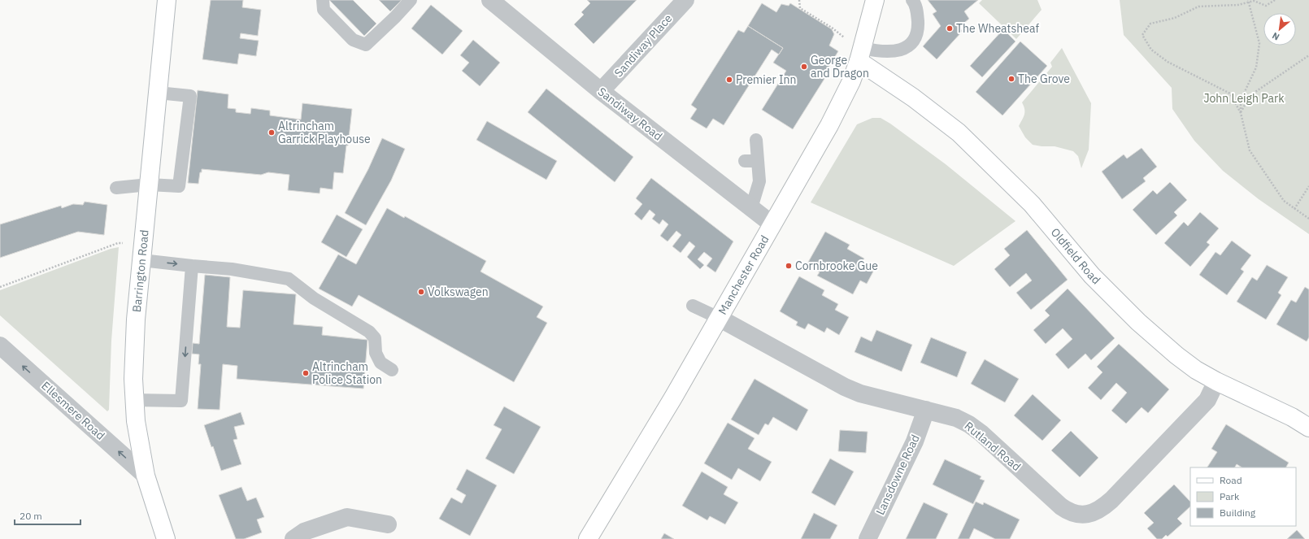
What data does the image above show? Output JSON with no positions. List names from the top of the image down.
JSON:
{
  "streets": {
    "main road": ["Oldfield Road", "Barrington Road", "Manchester Road"],
    "street": [
      "Sandiway Place",
      "Sandiway Road",
      "Ellesmere Road",
      "Rutland Road",
      "Lansdowne Road"
    ]
  },
  "crossings": [
    ["Sandiway Place", "Sandiway Road"],
    ["Sandiway Road", "Manchester Road"],
    ["Oldfield Road", "Manchester Road"],
    ["Oldfield Road", "Rutland Road"],
    ["Barrington Road", "Ellesmere Road"],
    ["Manchester Road", "Rutland Road"],
    ["Rutland Road", "Lansdowne Road"]
  ],
  "one_way": ["Ellesmere Road"],
  "parks": ["John Leigh Park"],
  "places": [
    "The Wheatsheaf",
    "George and Dragon",
    "The Grove",
    "Premier Inn",
    "Altrincham Garrick Playhouse",
    "Cornbrooke Gue",
    "Volkswagen",
    "Altrincham Police Station"
  ],
  "legend": ["Road", "Park", "Building"],
  "scale_bar": "20 m",
  "north": "bottom left"
}
